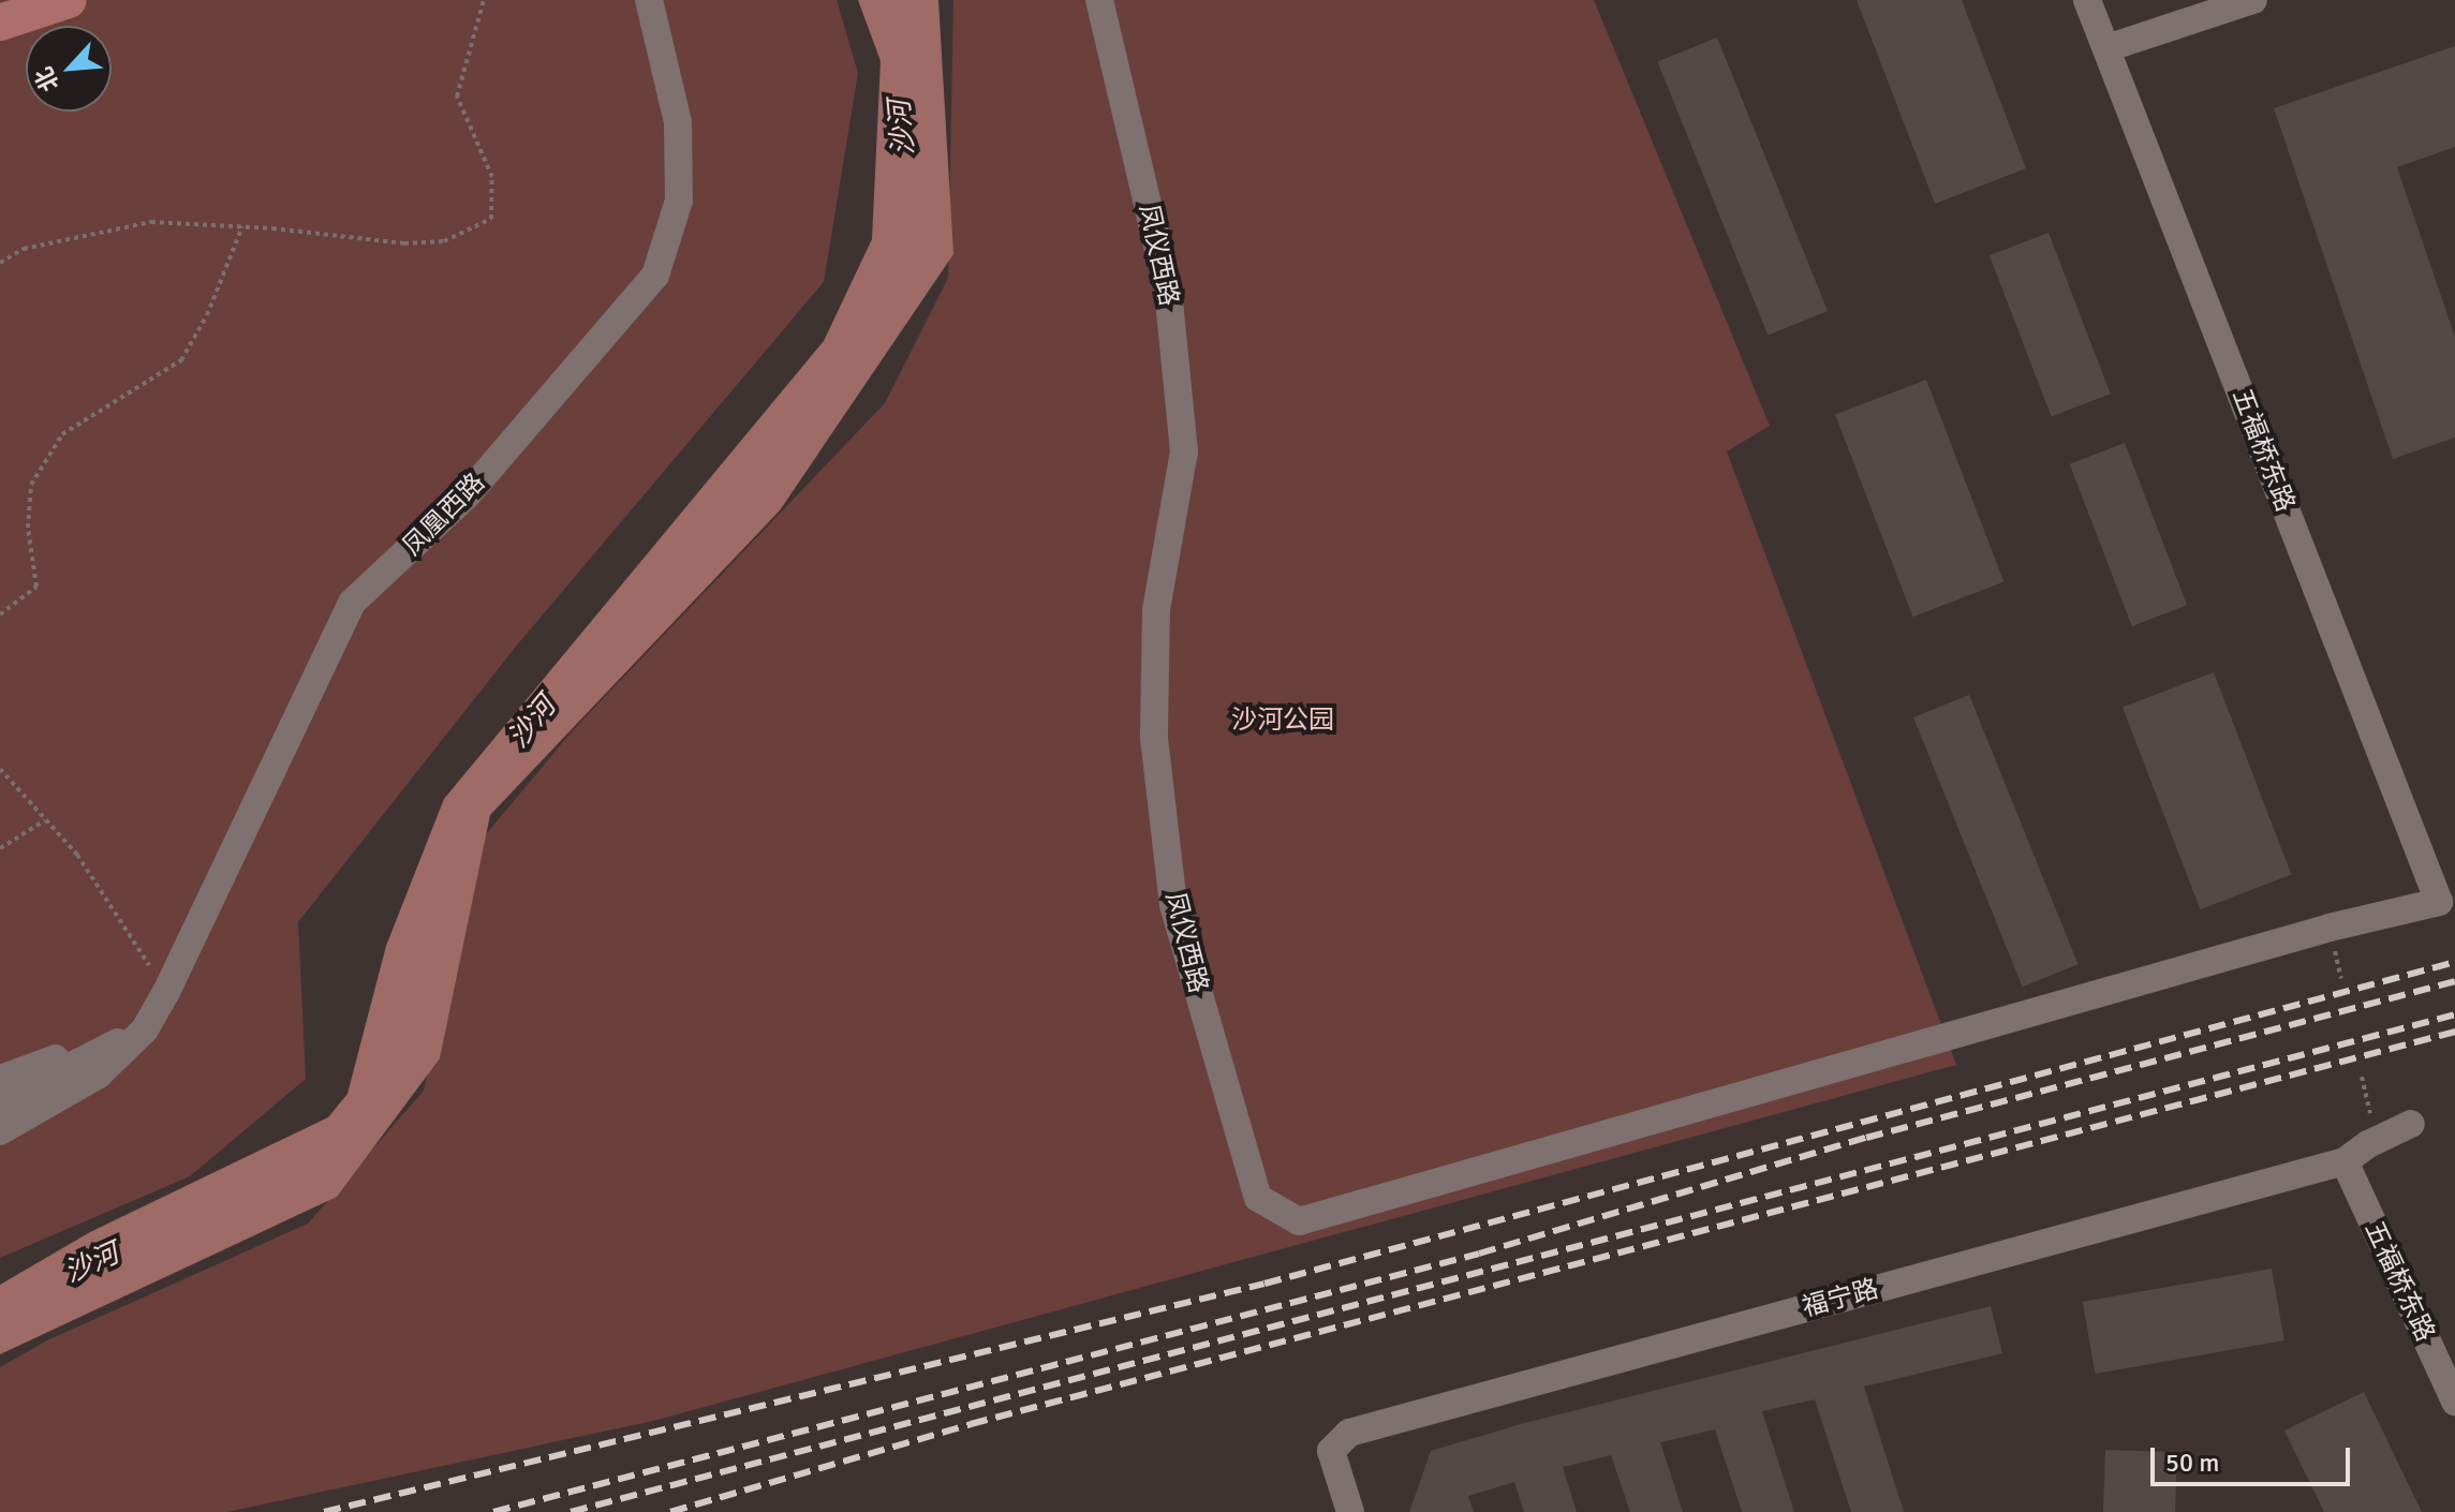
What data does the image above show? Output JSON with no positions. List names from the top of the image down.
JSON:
{
  "streets": {
    "street": [
      "凤仪西路",
      "五福桥东路",
      "凤凰西路",
      "福宁路"
    ]
  },
  "crossings": [
    ["凤仪西路", "五福桥东路"],
    ["五福桥东路", "福宁路"]
  ],
  "water": ["沙河"],
  "parks": ["沙河公园"],
  "scale_bar": "50 m",
  "north": "bottom left"
}
